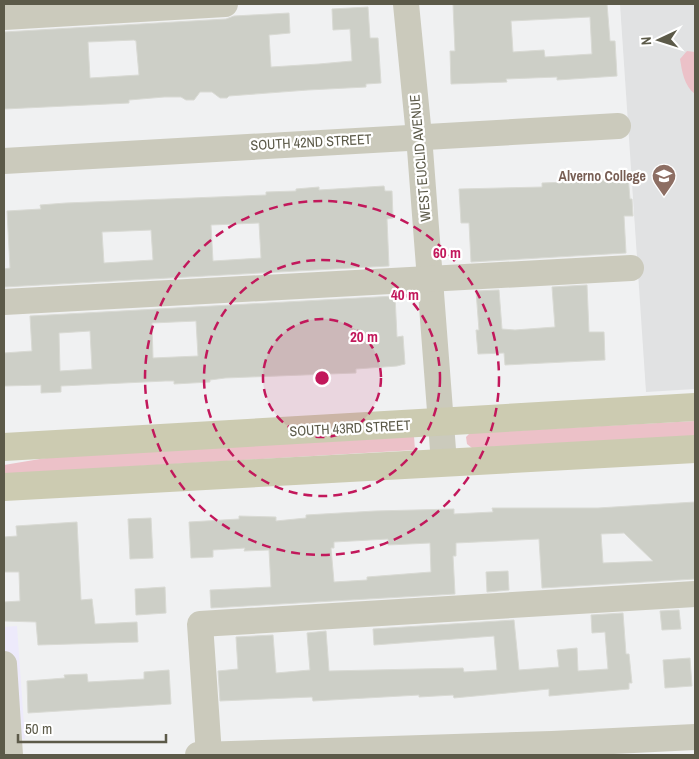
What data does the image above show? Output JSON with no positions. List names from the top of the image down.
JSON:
{
  "streets": {
    "main road": ["SOUTH 43RD STREET"],
    "street": ["SOUTH 42ND STREET", "WEST EUCLID AVENUE"]
  },
  "crossings": [
    ["SOUTH 42ND STREET", "WEST EUCLID AVENUE"],
    ["WEST EUCLID AVENUE", "SOUTH 43RD STREET"]
  ],
  "places": {
    "school or university": ["Alverno College"]
  },
  "scale_bar": "50 m",
  "north": "left",
  "rings": ["60 m", "40 m", "20 m"]
}
